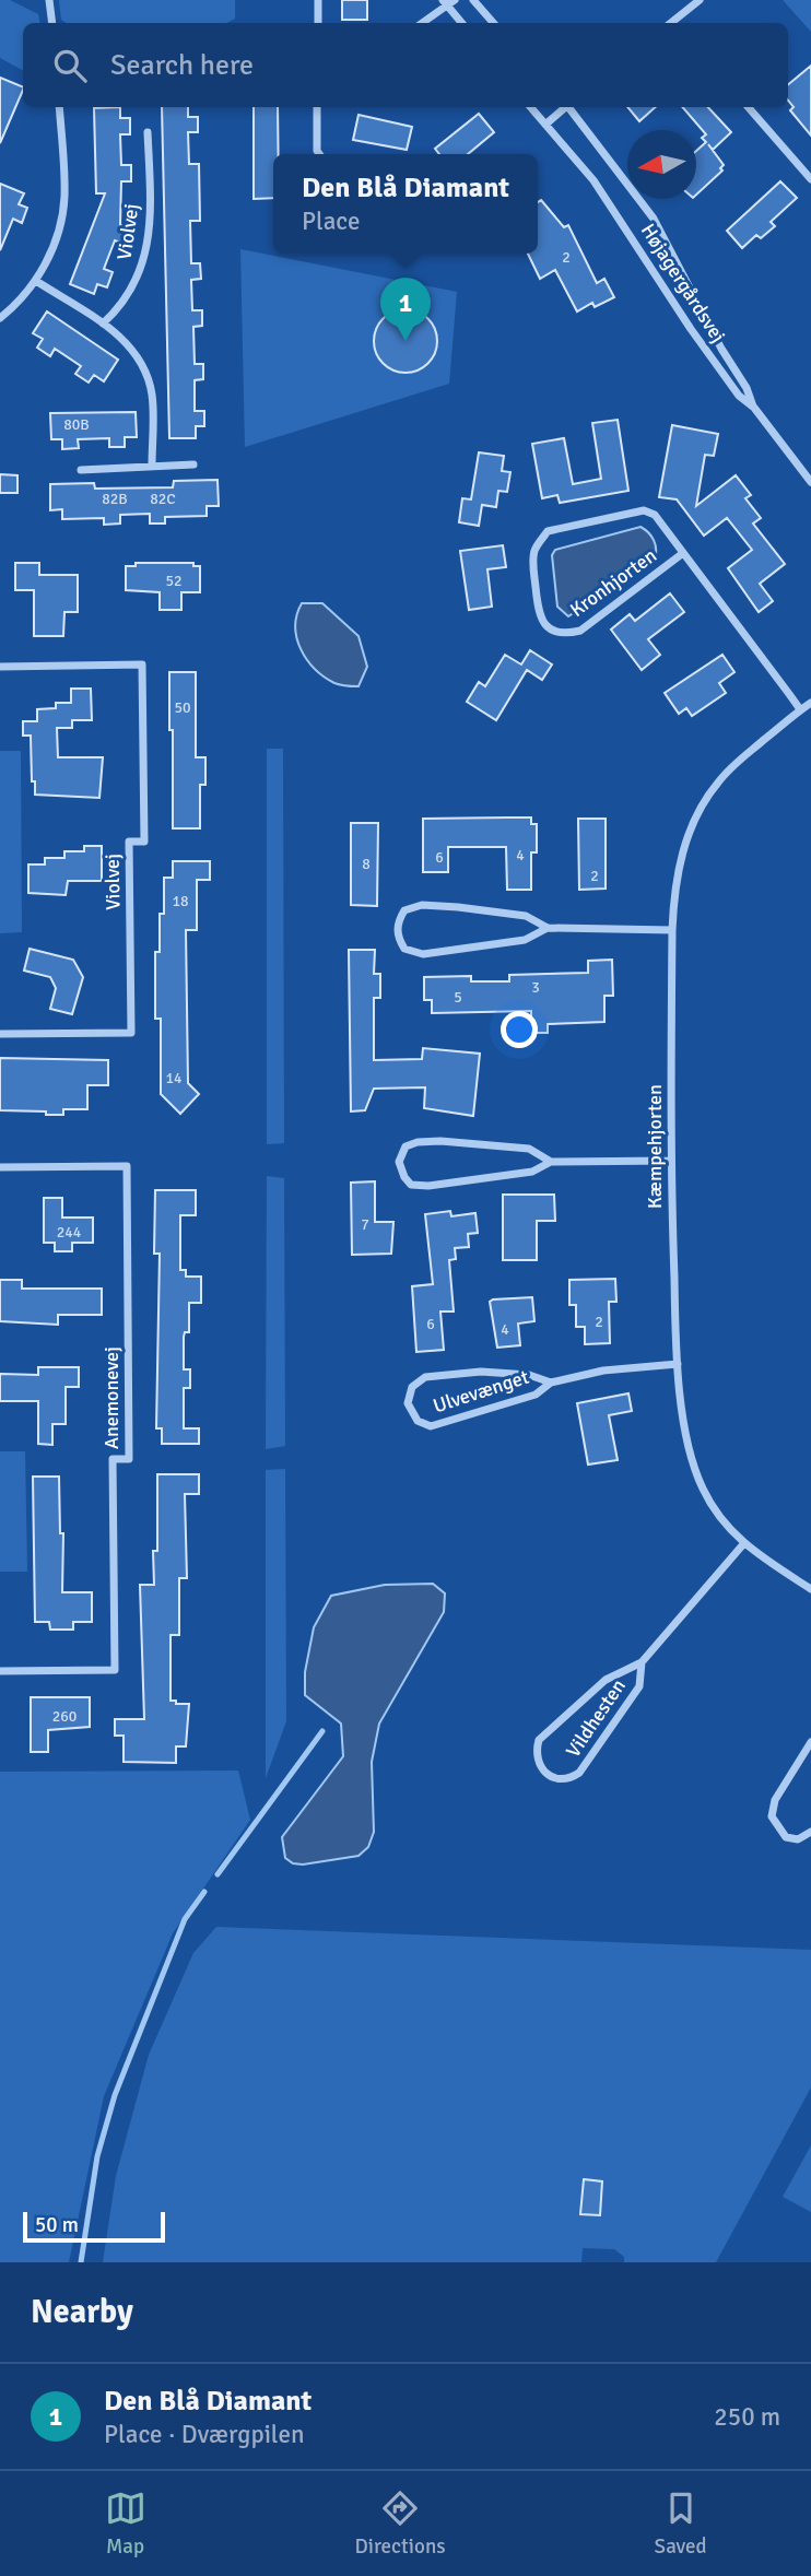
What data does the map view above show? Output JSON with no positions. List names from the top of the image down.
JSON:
{
  "streets": {
    "street": [
      "Violvej",
      "Højagergårdsvej",
      "Kronhjorten",
      "Kæmpehjorten",
      "Ulvevænget",
      "Anemonevej",
      "Vildhesten"
    ]
  },
  "crossings": [
    ["Kronhjorten", "Kæmpehjorten"],
    ["Kæmpehjorten", "Ulvevænget"],
    ["Kæmpehjorten", "Vildhesten"]
  ],
  "house_numbers": [
    "2",
    "80B",
    "82B",
    "82C",
    "52",
    "50",
    "4",
    "6",
    "8",
    "2",
    "18",
    "3",
    "5",
    "14",
    "7",
    "244",
    "2",
    "6",
    "4",
    "260"
  ],
  "scale_bar": "50 m",
  "north": "left",
  "page": {
    "search": "Search here",
    "popup": ["Den Blå Diamant", "Place"],
    "pins": "1",
    "scale": "50 m",
    "heading": "Nearby",
    "list": [
      {
        "mark": "1",
        "name": "Den Blå Diamant",
        "note": "Place · Dværgpilen",
        "value": "250 m"
      }
    ],
    "nav": ["Map", "Directions", "Saved"]
  }
}
